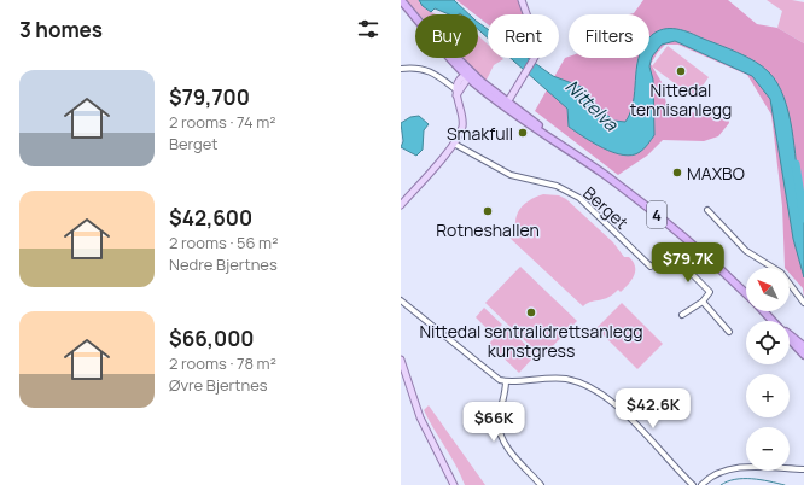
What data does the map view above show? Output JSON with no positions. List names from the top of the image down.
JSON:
{
  "streets": {
    "highway": ["4"],
    "street": ["Berget"]
  },
  "water": ["Nittelva"],
  "places": [
    "Nittedal tennisanlegg",
    "Smakfull",
    "MAXBO",
    "Rotneshallen",
    "Nittedal sentralidrettsanlegg kunstgress"
  ],
  "north": "top left",
  "page": {
    "heading": "3 homes",
    "chip": ["Buy", "Rent", "Filters"],
    "list": [
      {
        "name": "$79,700",
        "note": "2 rooms · 74 m² · Berget"
      },
      {
        "name": "$42,600",
        "note": "2 rooms · 56 m² · Nedre Bjertnes"
      },
      {
        "name": "$66,000",
        "note": "2 rooms · 78 m² · Øvre Bjertnes"
      }
    ],
    "price": ["$79.7K", "$42.6K", "$66K"],
    "map_buttons": ["+", "−"]
  }
}
